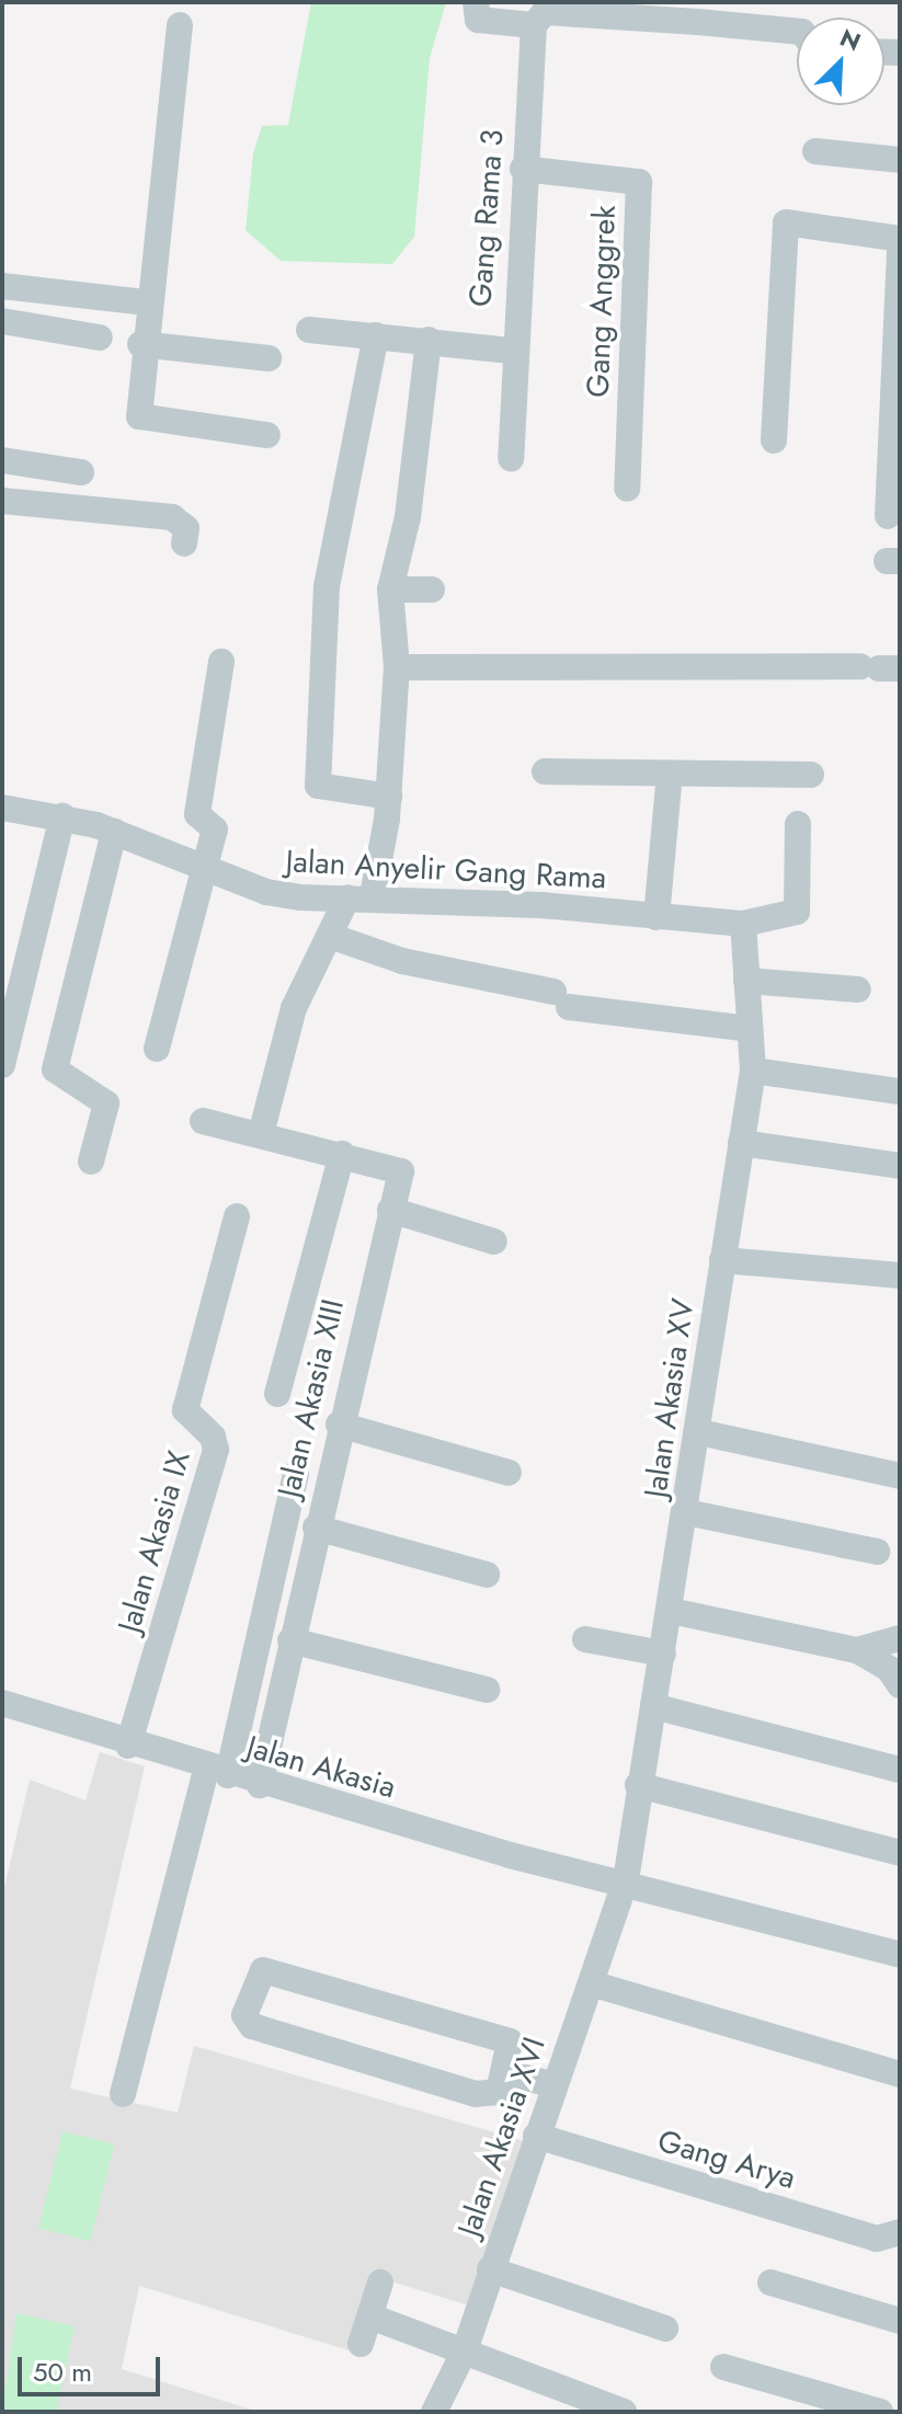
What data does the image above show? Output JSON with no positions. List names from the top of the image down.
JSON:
{
  "streets": {
    "street": [
      "Gang Rama 3",
      "Gang Anggrek",
      "Jalan Anyelir Gang Rama",
      "Jalan Akasia XIII",
      "Jalan Akasia XV",
      "Jalan Akasia IX",
      "Jalan Akasia",
      "Jalan Akasia XVI",
      "Gang Arya"
    ]
  },
  "crossings": [
    ["Gang Rama 3", "Gang Anggrek"],
    ["Jalan Anyelir Gang Rama", "Jalan Akasia XV"],
    ["Jalan Akasia XIII", "Jalan Akasia"],
    ["Jalan Akasia XV", "Jalan Akasia"],
    ["Jalan Akasia XV", "Jalan Akasia XVI"],
    ["Jalan Akasia IX", "Jalan Akasia"],
    ["Jalan Akasia", "Jalan Akasia XVI"],
    ["Jalan Akasia XVI", "Gang Arya"]
  ],
  "scale_bar": "50 m",
  "north": "top right"
}
